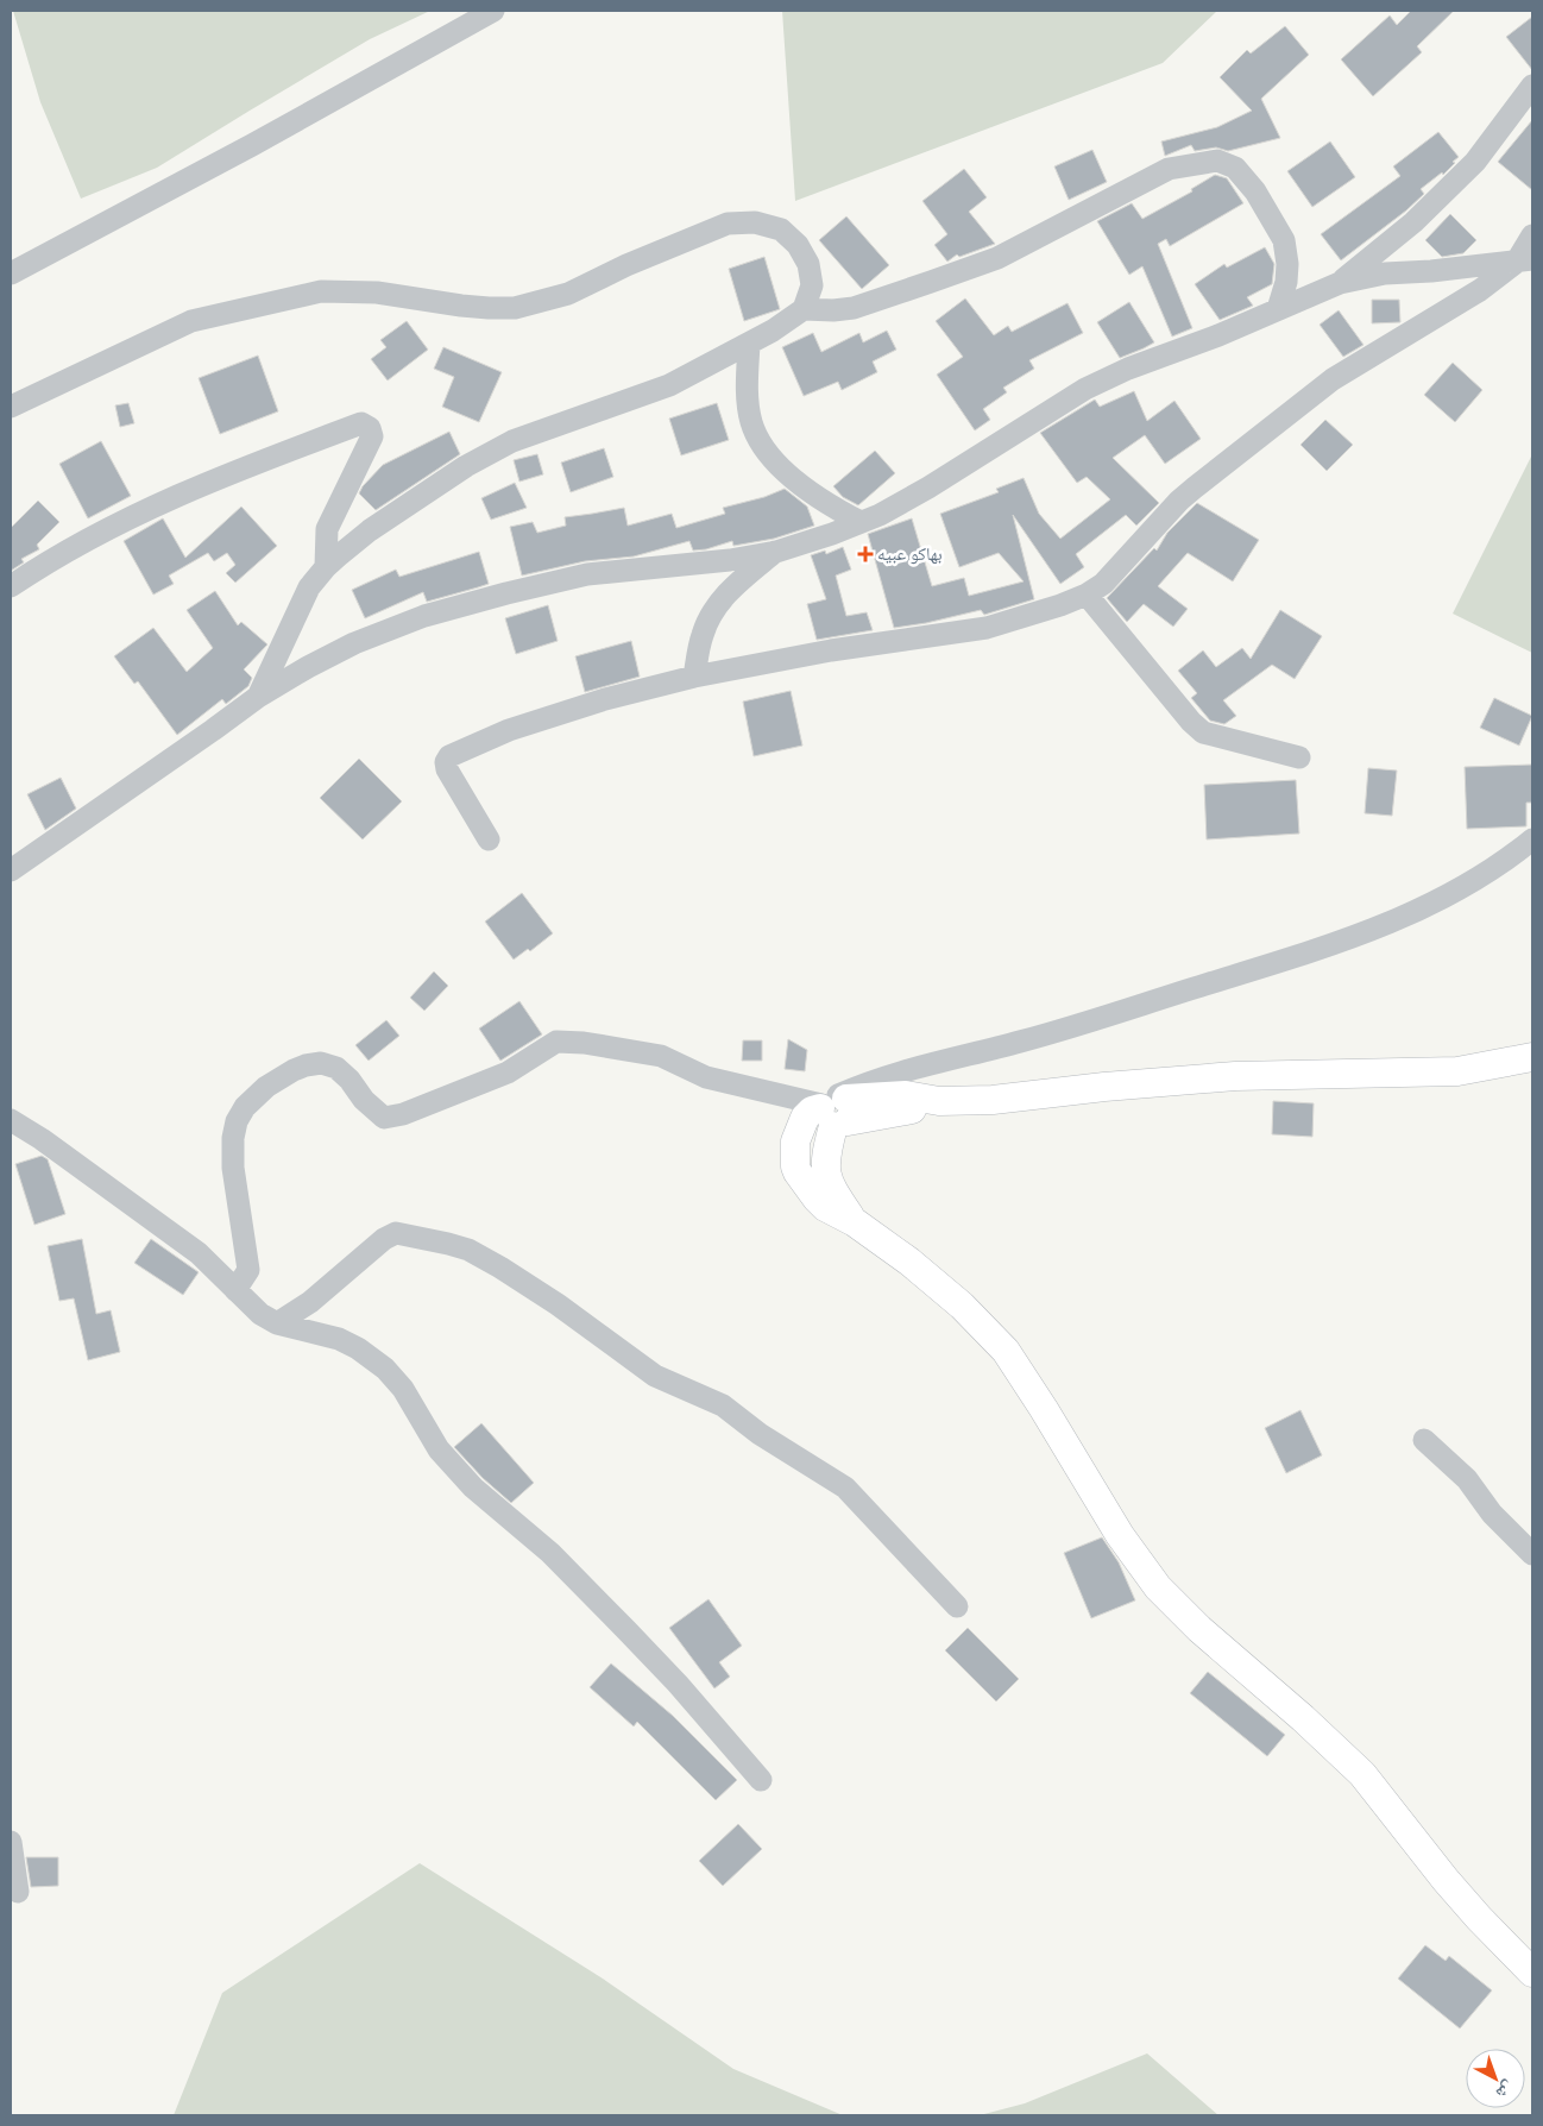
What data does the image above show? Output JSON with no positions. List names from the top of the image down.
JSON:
{
  "places": {
    "health": ["بهاكو عبيه"]
  },
  "north": "bottom right"
}
